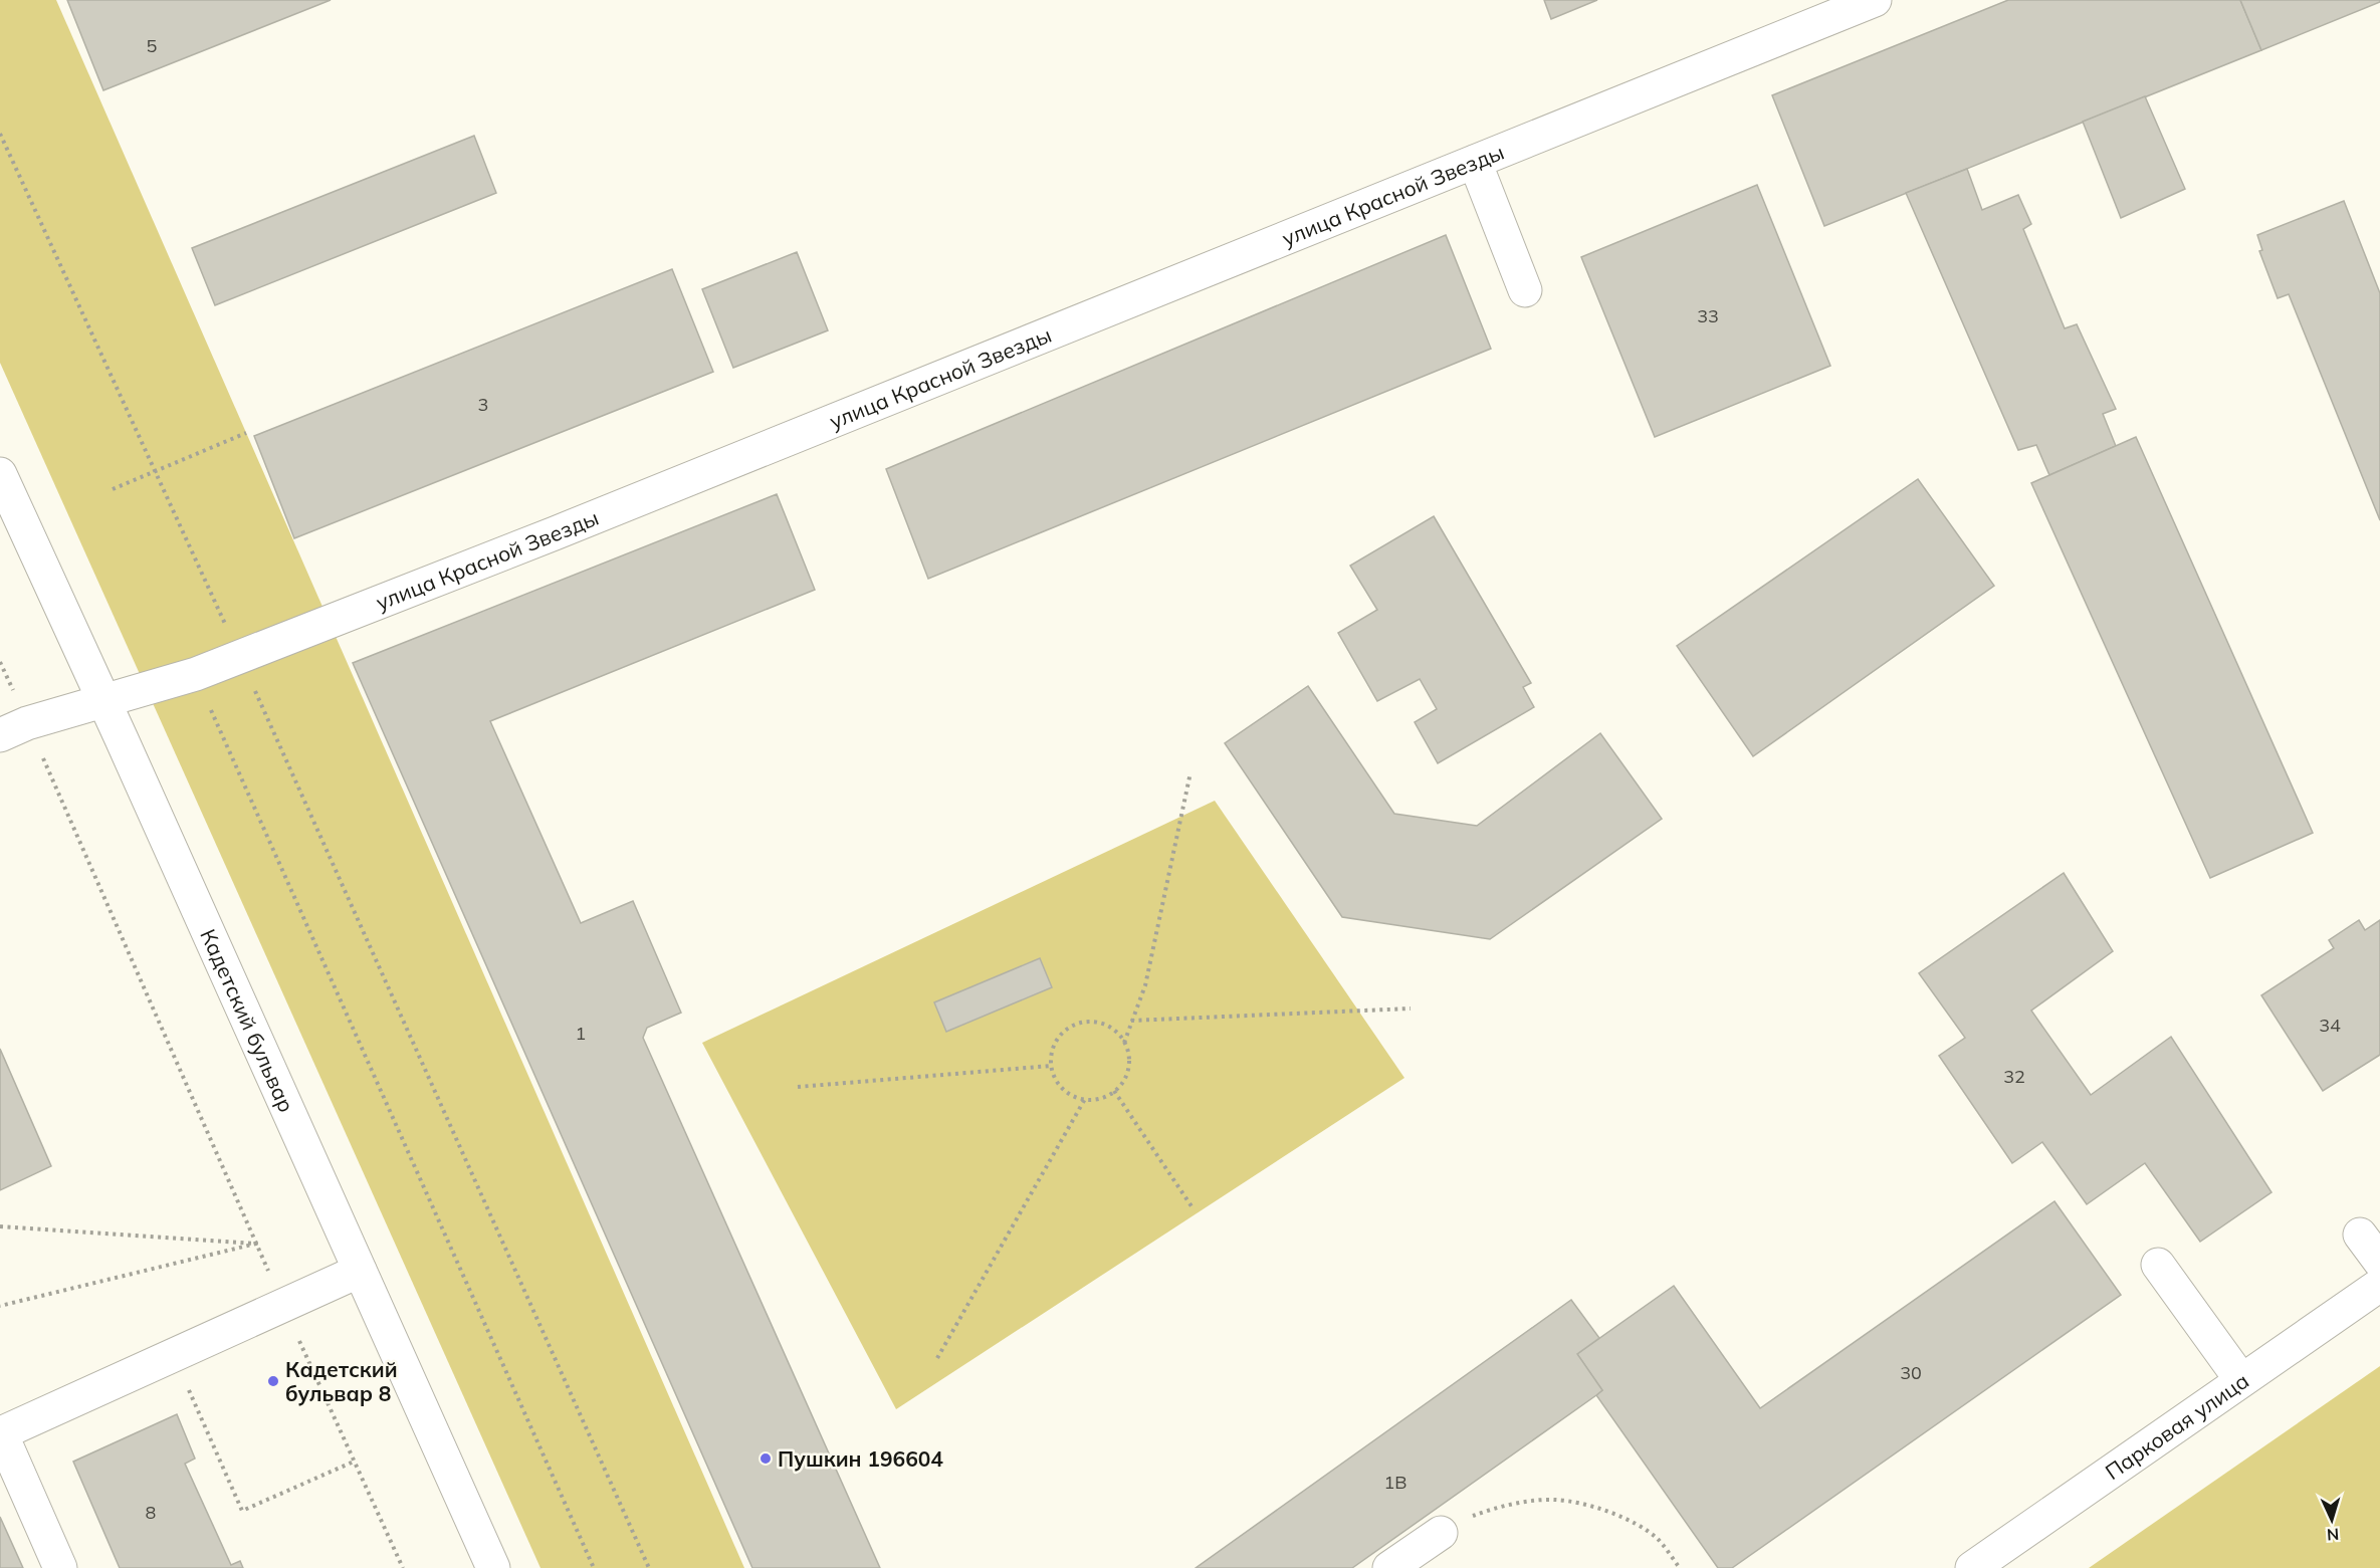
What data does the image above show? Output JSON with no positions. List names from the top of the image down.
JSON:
{
  "streets": {
    "street": ["улица Красной Звезды", "Кадетский бульвар", "Парковая улица"]
  },
  "crossings": [
    ["улица Красной Звезды", "Кадетский бульвар"]
  ],
  "places": ["Кадетский бульвар 8", "Пушкин 196604"],
  "house_numbers": [
    "5",
    "33",
    "3",
    "34",
    "1",
    "32",
    "30",
    "1В",
    "8"
  ],
  "north": "bottom"
}
